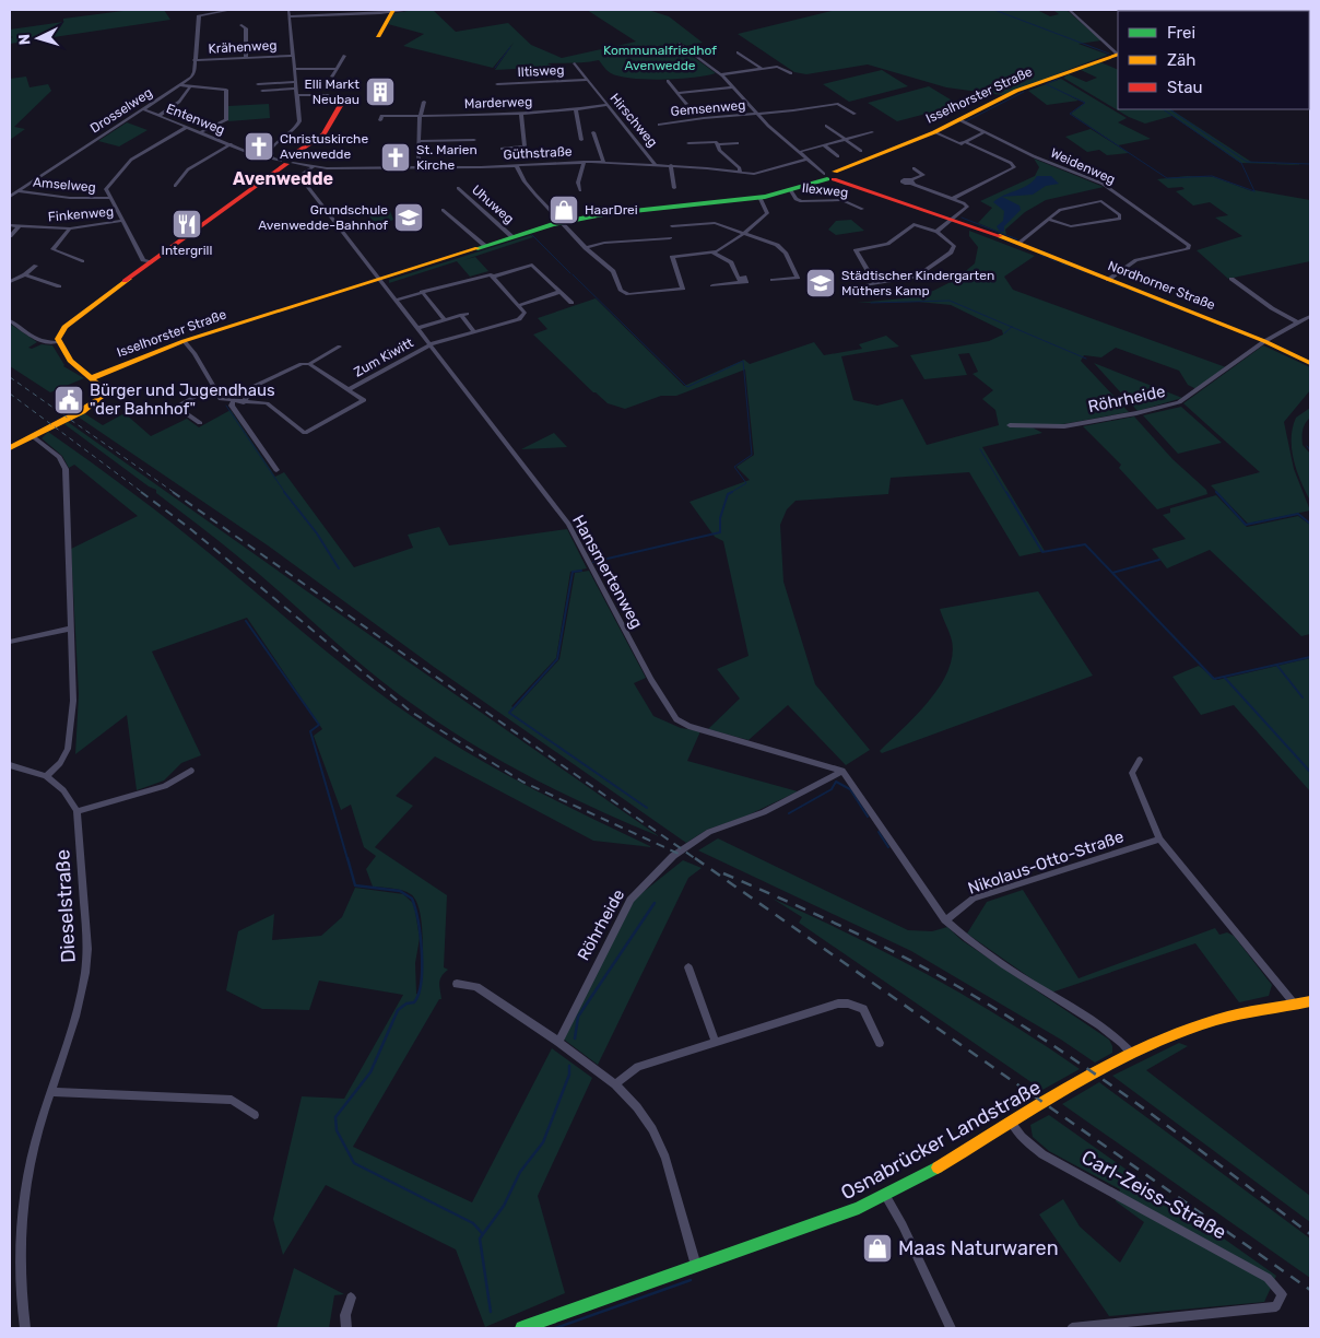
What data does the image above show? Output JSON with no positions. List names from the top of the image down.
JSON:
{
  "streets": {
    "street": [
      "Krähenweg",
      "Iltisweg",
      "Isselhorster Straße",
      "Marderweg",
      "Gemsenweg",
      "Drosselweg",
      "Entenweg",
      "Hirschweg",
      "Güthstraße",
      "Weidenweg",
      "Amselweg",
      "Ilexweg",
      "Uhuweg",
      "Finkenweg",
      "Nordhorner Straße",
      "Zum Kiwitt",
      "Röhrheide",
      "Hansmertenweg",
      "Nikolaus-Otto-Straße",
      "Dieselstraße",
      "Osnabrücker Landstraße",
      "Carl-Zeiss-Straße"
    ]
  },
  "crossings": [
    ["Krähenweg", "Drosselweg"],
    ["Iltisweg", "Hirschweg"],
    ["Isselhorster Straße", "Weidenweg"],
    ["Isselhorster Straße", "Ilexweg"],
    ["Isselhorster Straße", "Uhuweg"],
    ["Isselhorster Straße", "Nordhorner Straße"],
    ["Isselhorster Straße", "Hansmertenweg"],
    ["Marderweg", "Hirschweg"],
    ["Drosselweg", "Entenweg"],
    ["Drosselweg", "Amselweg"],
    ["Entenweg", "Güthstraße"],
    ["Hirschweg", "Güthstraße"],
    ["Güthstraße", "Hansmertenweg"],
    ["Weidenweg", "Nordhorner Straße"],
    ["Nordhorner Straße", "Röhrheide"],
    ["Zum Kiwitt", "Hansmertenweg"],
    ["Röhrheide", "Hansmertenweg"],
    ["Osnabrücker Landstraße", "Carl-Zeiss-Straße"]
  ],
  "districts": ["Avenwedde"],
  "parks": ["Kommunalfriedhof Avenwedde"],
  "places": {
    "building": ["Elli Markt Neubau"],
    "church": ["Christuskirche Avenwedde", "St. Marien Kirche"],
    "shop": ["HaarDrei", "Maas Naturwaren"],
    "school or university": ["Grundschule Avenwedde-Bahnhof", "Städtischer Kindergarten Müthers Kamp"],
    "restaurant": ["Intergrill"],
    "public building": ["Bürger und Jugendhaus \"der Bahnhof\""]
  },
  "legend": ["Frei", "Zäh", "Stau"],
  "north": "left"
}
